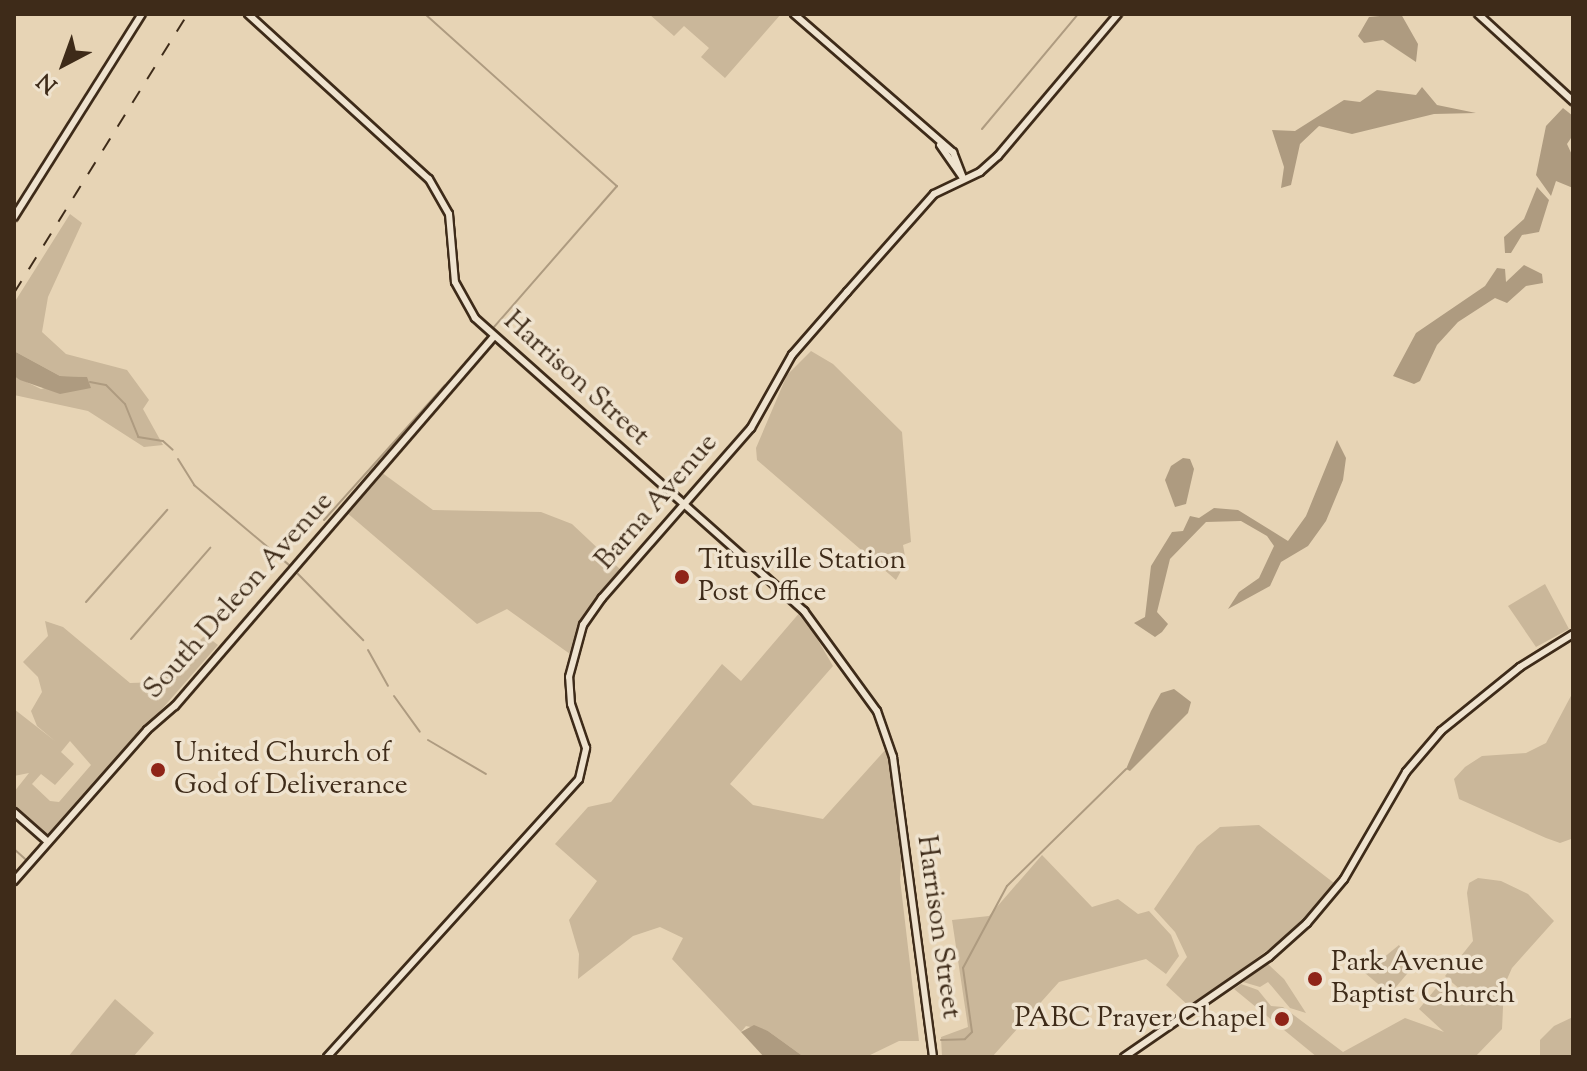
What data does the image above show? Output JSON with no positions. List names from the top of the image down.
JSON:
{
  "streets": {
    "street": ["Harrison Street", "Barna Avenue", "South Deleon Avenue"]
  },
  "crossings": [
    ["Harrison Street", "Barna Avenue"],
    ["Harrison Street", "South Deleon Avenue"]
  ],
  "places": [
    "Titusville Station Post Office",
    "United Church of God of Deliverance",
    "Park Avenue Baptist Church",
    "PABC Prayer Chapel"
  ],
  "north": "bottom left"
}
